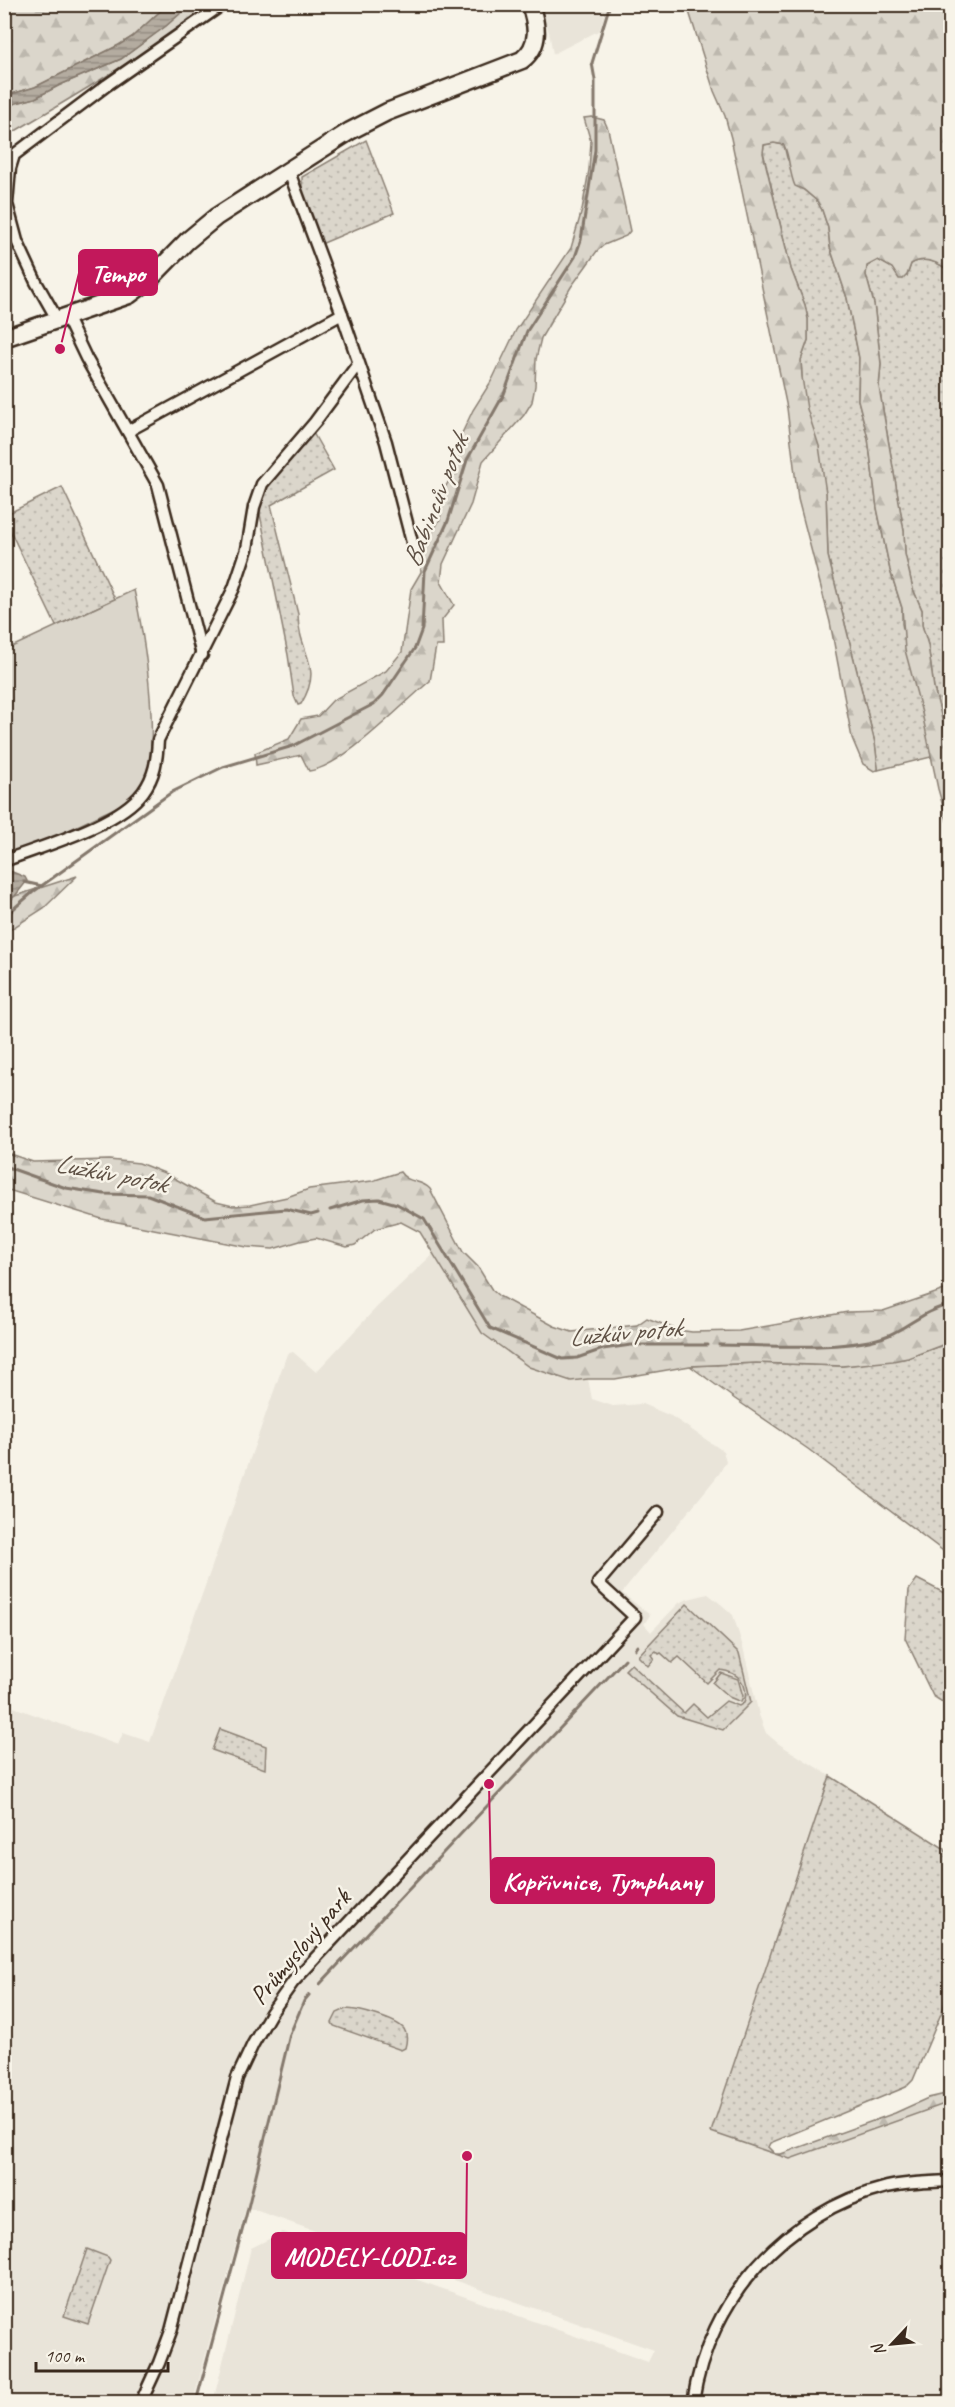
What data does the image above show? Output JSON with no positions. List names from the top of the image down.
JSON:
{
  "streets": {
    "street": ["Průmyslový park"]
  },
  "water": ["Babincův potok", "Lužkův potok"],
  "places": ["Tempo", "Kopřivnice, Tymphany", "MODELY-LODI.cz"],
  "scale_bar": "100 m",
  "north": "bottom left"
}
